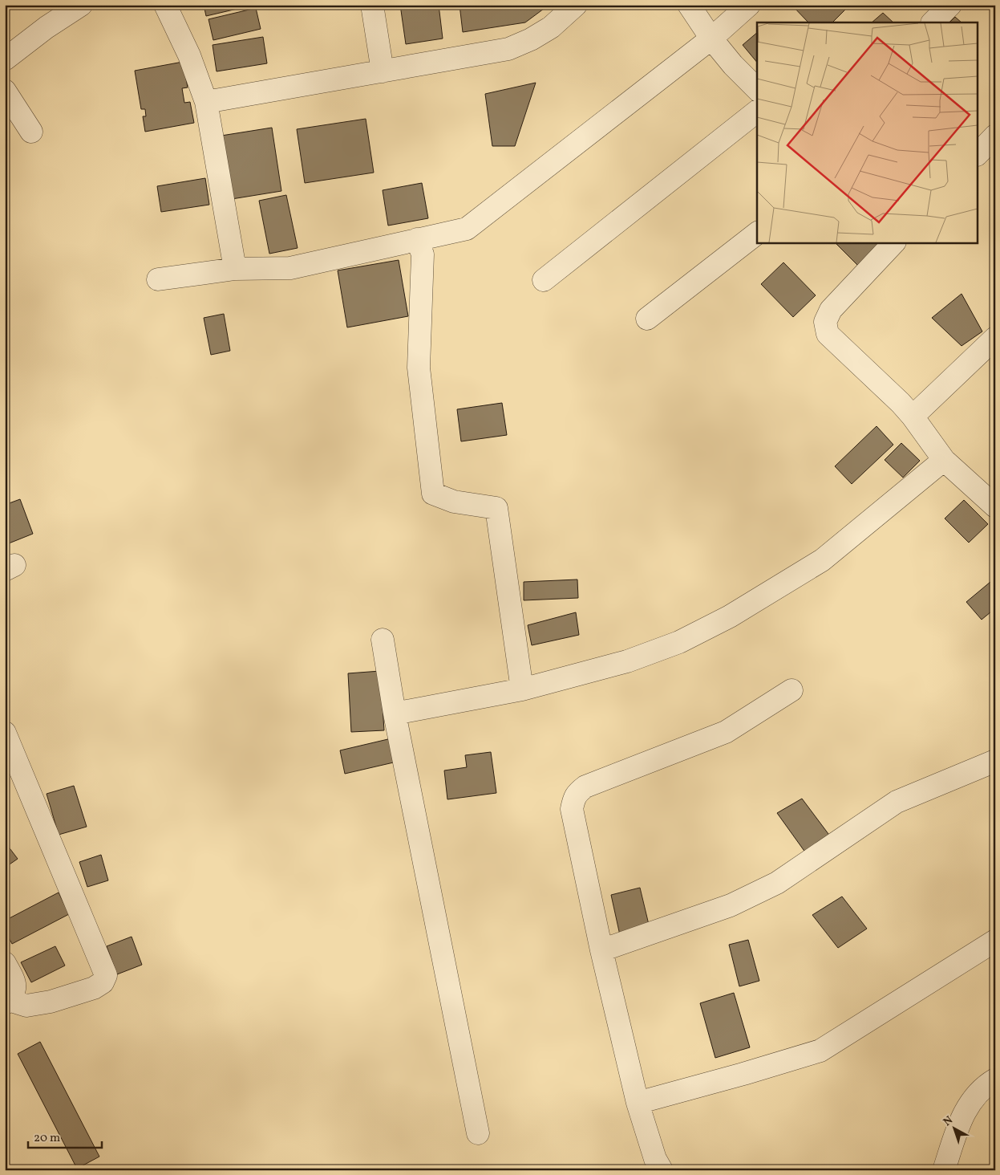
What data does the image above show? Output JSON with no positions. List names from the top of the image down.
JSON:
{
  "scale_bar": "20 m",
  "north": "top left"
}
